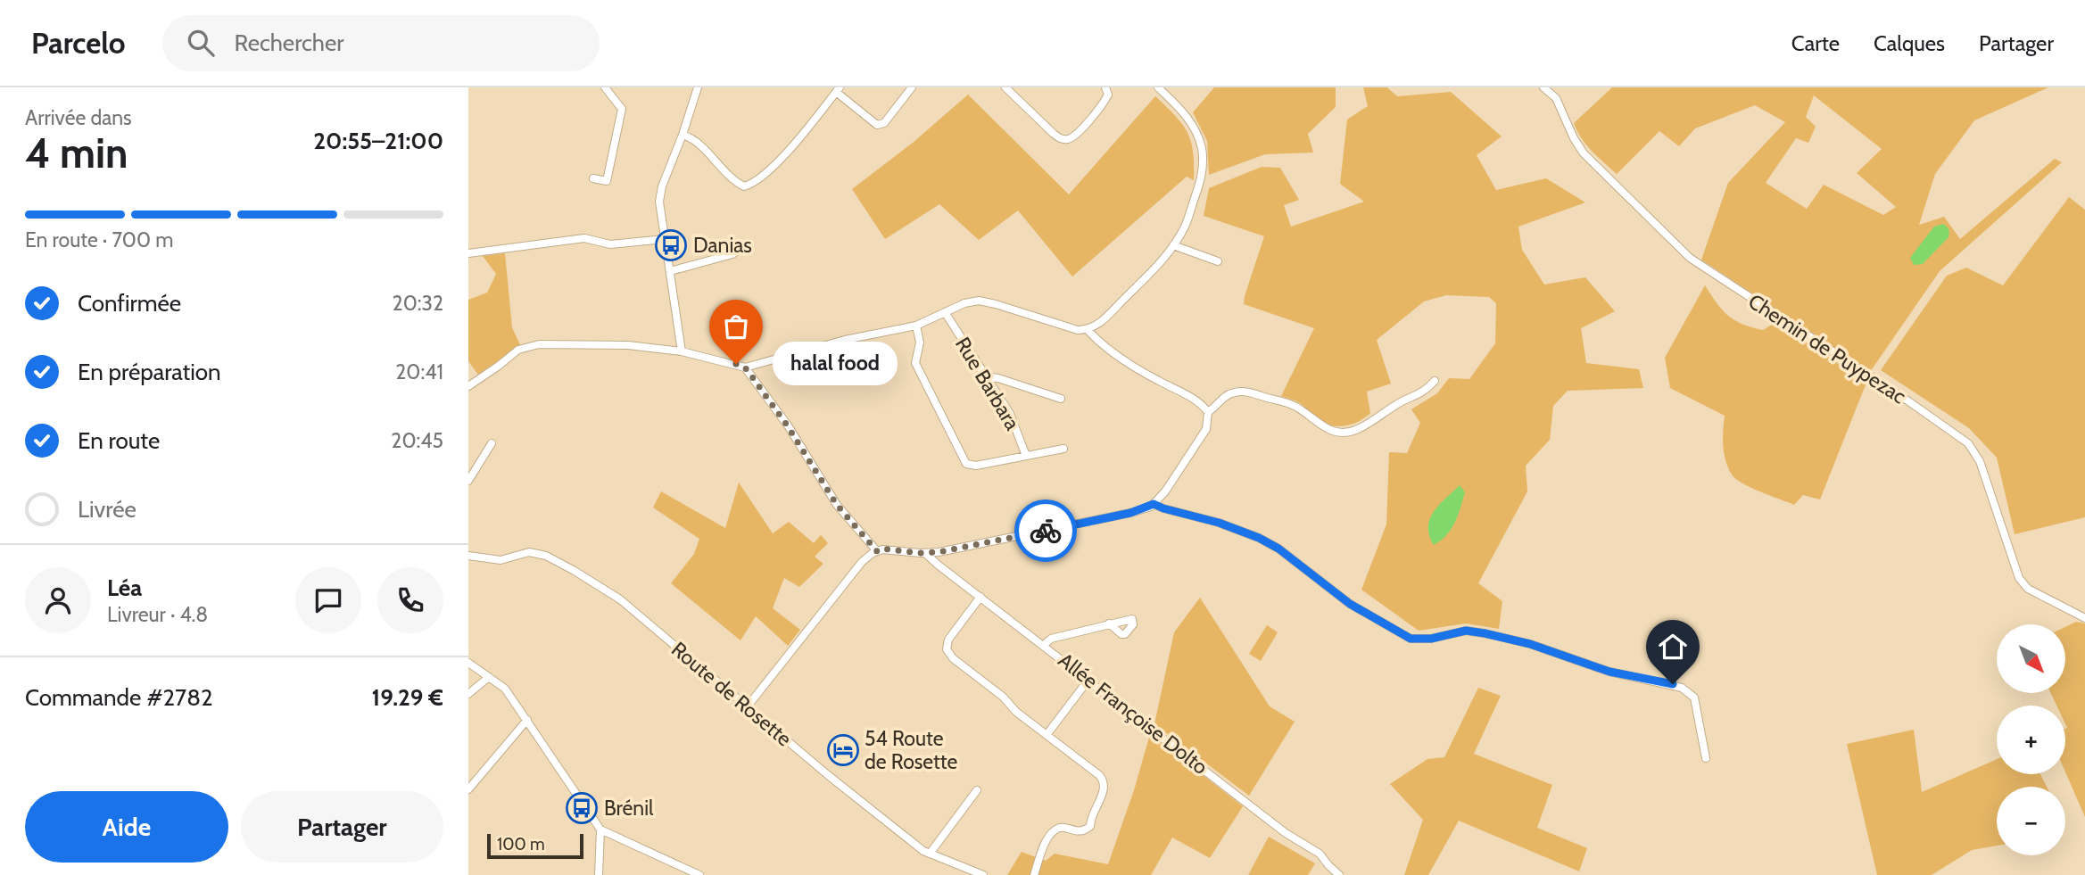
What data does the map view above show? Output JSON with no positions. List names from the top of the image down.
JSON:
{
  "streets": {
    "street": [
      "Chemin de Puypezac",
      "Rue Barbara",
      "Route de Rosette",
      "Allée Françoise Dolto"
    ]
  },
  "places": {
    "bus stop": ["Danias", "Brénil"],
    "other": ["halal food"],
    "hotel": ["54 Route de Rosette"]
  },
  "scale_bar": "100 m",
  "north": "bottom right",
  "page": {
    "header": "Parcelo",
    "search": "Rechercher",
    "nav": ["Carte", "Calques", "Partager"],
    "heading": ["4 min", "Arrivée dans", "20:55–21:00"],
    "panel": [
      "Léa",
      "Livreur · 4.8",
      "Commande #2782",
      "19.29 €"
    ],
    "bar": "En route · 700 m",
    "list": [
      ["Confirmée", "20:32"],
      ["En préparation", "20:41"],
      ["En route", "20:45"],
      "Livrée"
    ],
    "bubble": "halal food",
    "map_buttons": ["+", "−"],
    "buttons": ["Aide", "Partager"],
    "scale": "100 m"
  }
}
